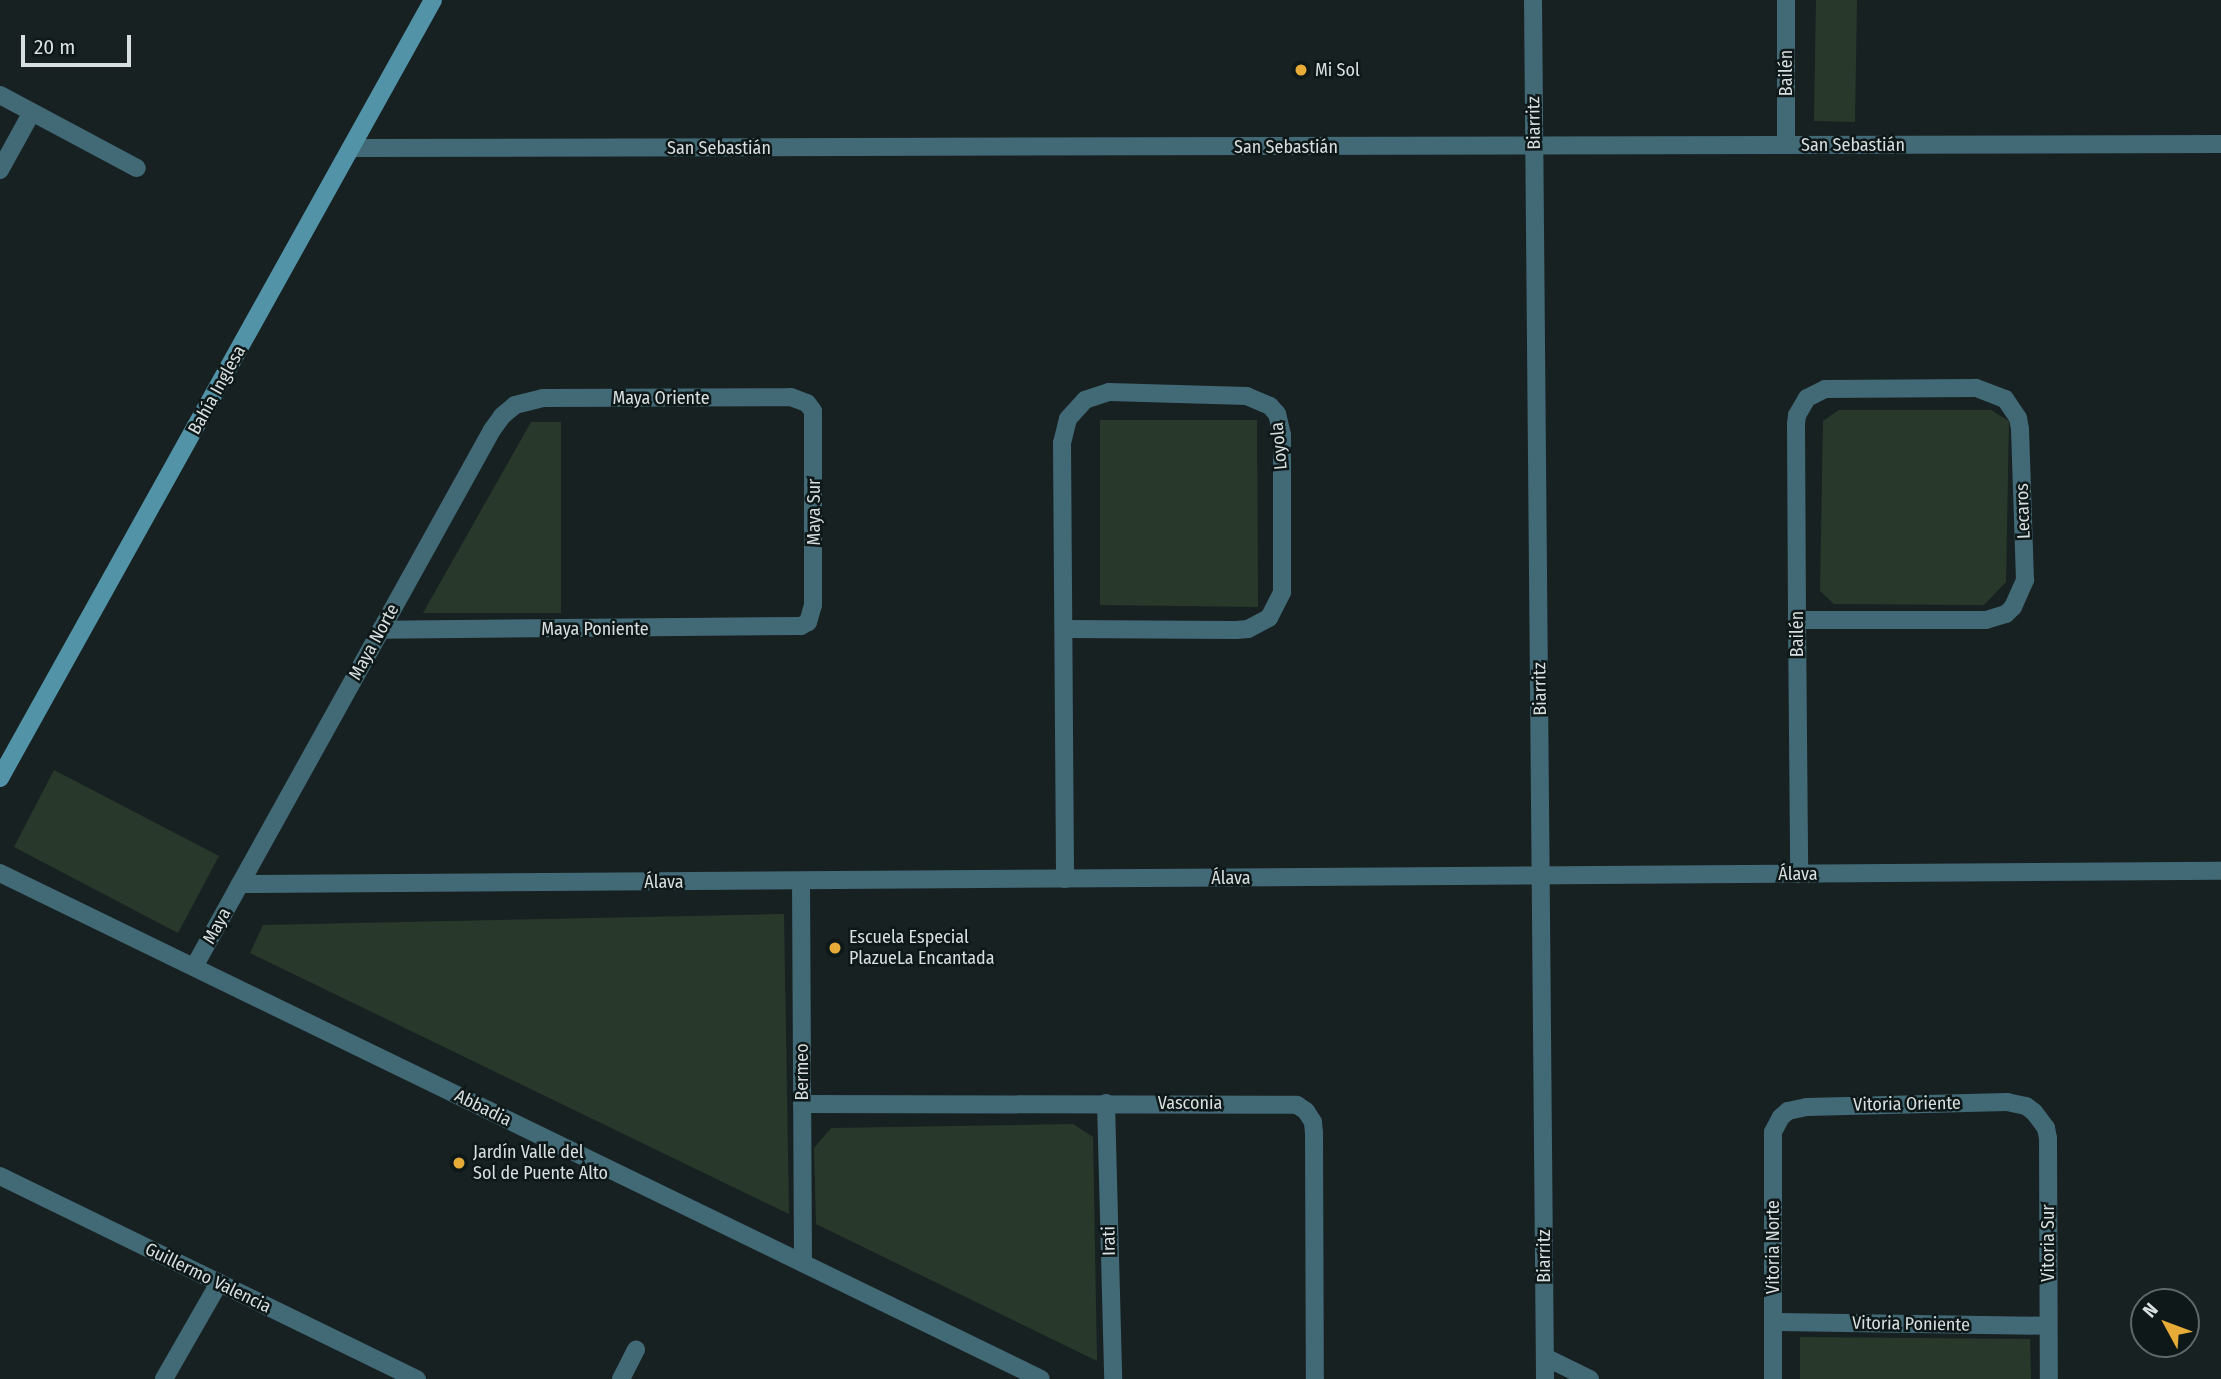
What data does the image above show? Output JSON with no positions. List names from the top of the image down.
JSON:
{
  "streets": {
    "street": [
      "Bailén",
      "Biarritz",
      "San Sebastián",
      "Bahía Inglesa",
      "Maya Oriente",
      "Loyola",
      "Lecaros",
      "Maya Sur",
      "Maya Poniente",
      "Maya Norte",
      "Álava",
      "Maya",
      "Bermeo",
      "Vasconia",
      "Vitoria Oriente",
      "Abbadia",
      "Irati",
      "Vitoria Sur",
      "Vitoria Norte",
      "Guillermo Valencia",
      "Vitoria Poniente"
    ]
  },
  "crossings": [
    ["Bailén", "San Sebastián"],
    ["Bailén", "Lecaros"],
    ["Bailén", "Álava"],
    ["Biarritz", "San Sebastián"],
    ["Biarritz", "Álava"],
    ["San Sebastián", "Bahía Inglesa"],
    ["Maya Oriente", "Maya Sur"],
    ["Maya Oriente", "Maya Norte"],
    ["Loyola", "Álava"],
    ["Maya Sur", "Maya Poniente"],
    ["Maya Poniente", "Maya Norte"],
    ["Maya Norte", "Álava"],
    ["Maya Norte", "Maya"],
    ["Álava", "Maya"],
    ["Álava", "Bermeo"],
    ["Maya", "Abbadia"],
    ["Bermeo", "Vasconia"],
    ["Bermeo", "Abbadia"],
    ["Vasconia", "Irati"],
    ["Vitoria Oriente", "Vitoria Sur"],
    ["Vitoria Oriente", "Vitoria Norte"],
    ["Vitoria Sur", "Vitoria Poniente"],
    ["Vitoria Norte", "Vitoria Poniente"]
  ],
  "places": ["Mi Sol", "Escuela Especial PlazueLa Encantada", "Jardín Valle del Sol de Puente Alto"],
  "scale_bar": "20 m",
  "north": "top left"
}
